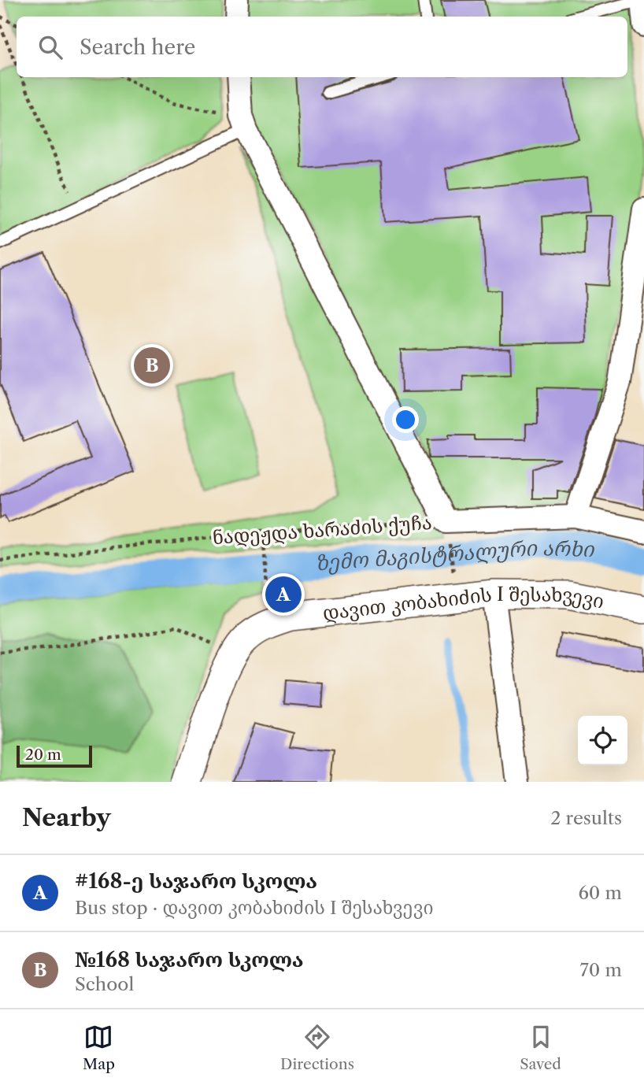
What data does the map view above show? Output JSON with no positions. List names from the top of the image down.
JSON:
{
  "streets": {
    "street": ["ნადეჟდა ხარაძის ქუჩა", "დავით კობახიძის I შესახვევი"]
  },
  "water": ["ზემო მაგისტრალური არხი"],
  "scale_bar": "20 m",
  "page": {
    "search": "Search here",
    "pins": ["B", "A"],
    "scale": "20 m",
    "heading": ["Nearby", "2 results"],
    "list": [
      {
        "mark": "A",
        "name": "#168-ე საჯარო სკოლა",
        "note": "Bus stop · დავით კობახიძის I შესახვევი",
        "value": "60 m"
      },
      {
        "mark": "B",
        "name": "№168 საჯარო სკოლა",
        "note": "School",
        "value": "70 m"
      }
    ],
    "nav": ["Map", "Directions", "Saved"]
  }
}
